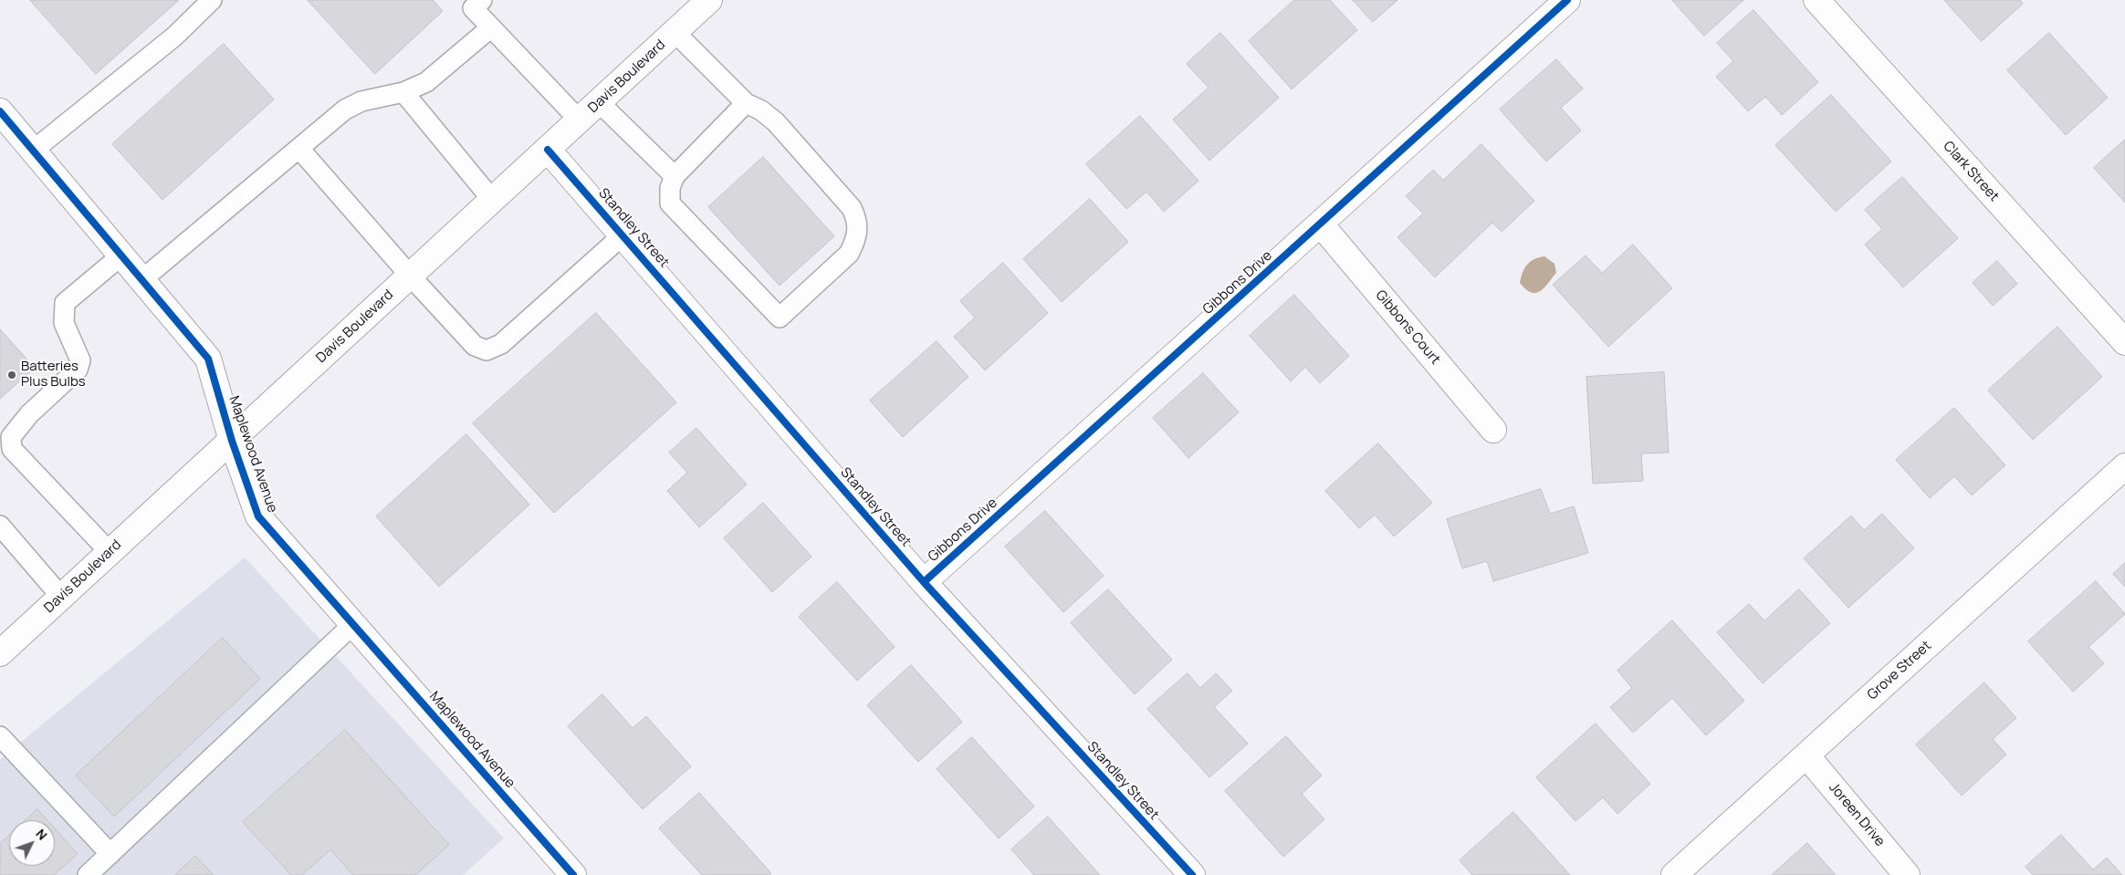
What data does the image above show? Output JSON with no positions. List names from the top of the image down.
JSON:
{
  "streets": {
    "street": [
      "Davis Boulevard",
      "Clark Street",
      "Standley Street",
      "Gibbons Drive",
      "Gibbons Court",
      "Maplewood Avenue",
      "Grove Street",
      "Joreen Drive"
    ]
  },
  "crossings": [
    ["Davis Boulevard", "Standley Street"],
    ["Davis Boulevard", "Maplewood Avenue"],
    ["Standley Street", "Gibbons Drive"],
    ["Gibbons Drive", "Gibbons Court"],
    ["Grove Street", "Joreen Drive"]
  ],
  "places": ["Batteries Plus Bulbs"],
  "north": "top right"
}
